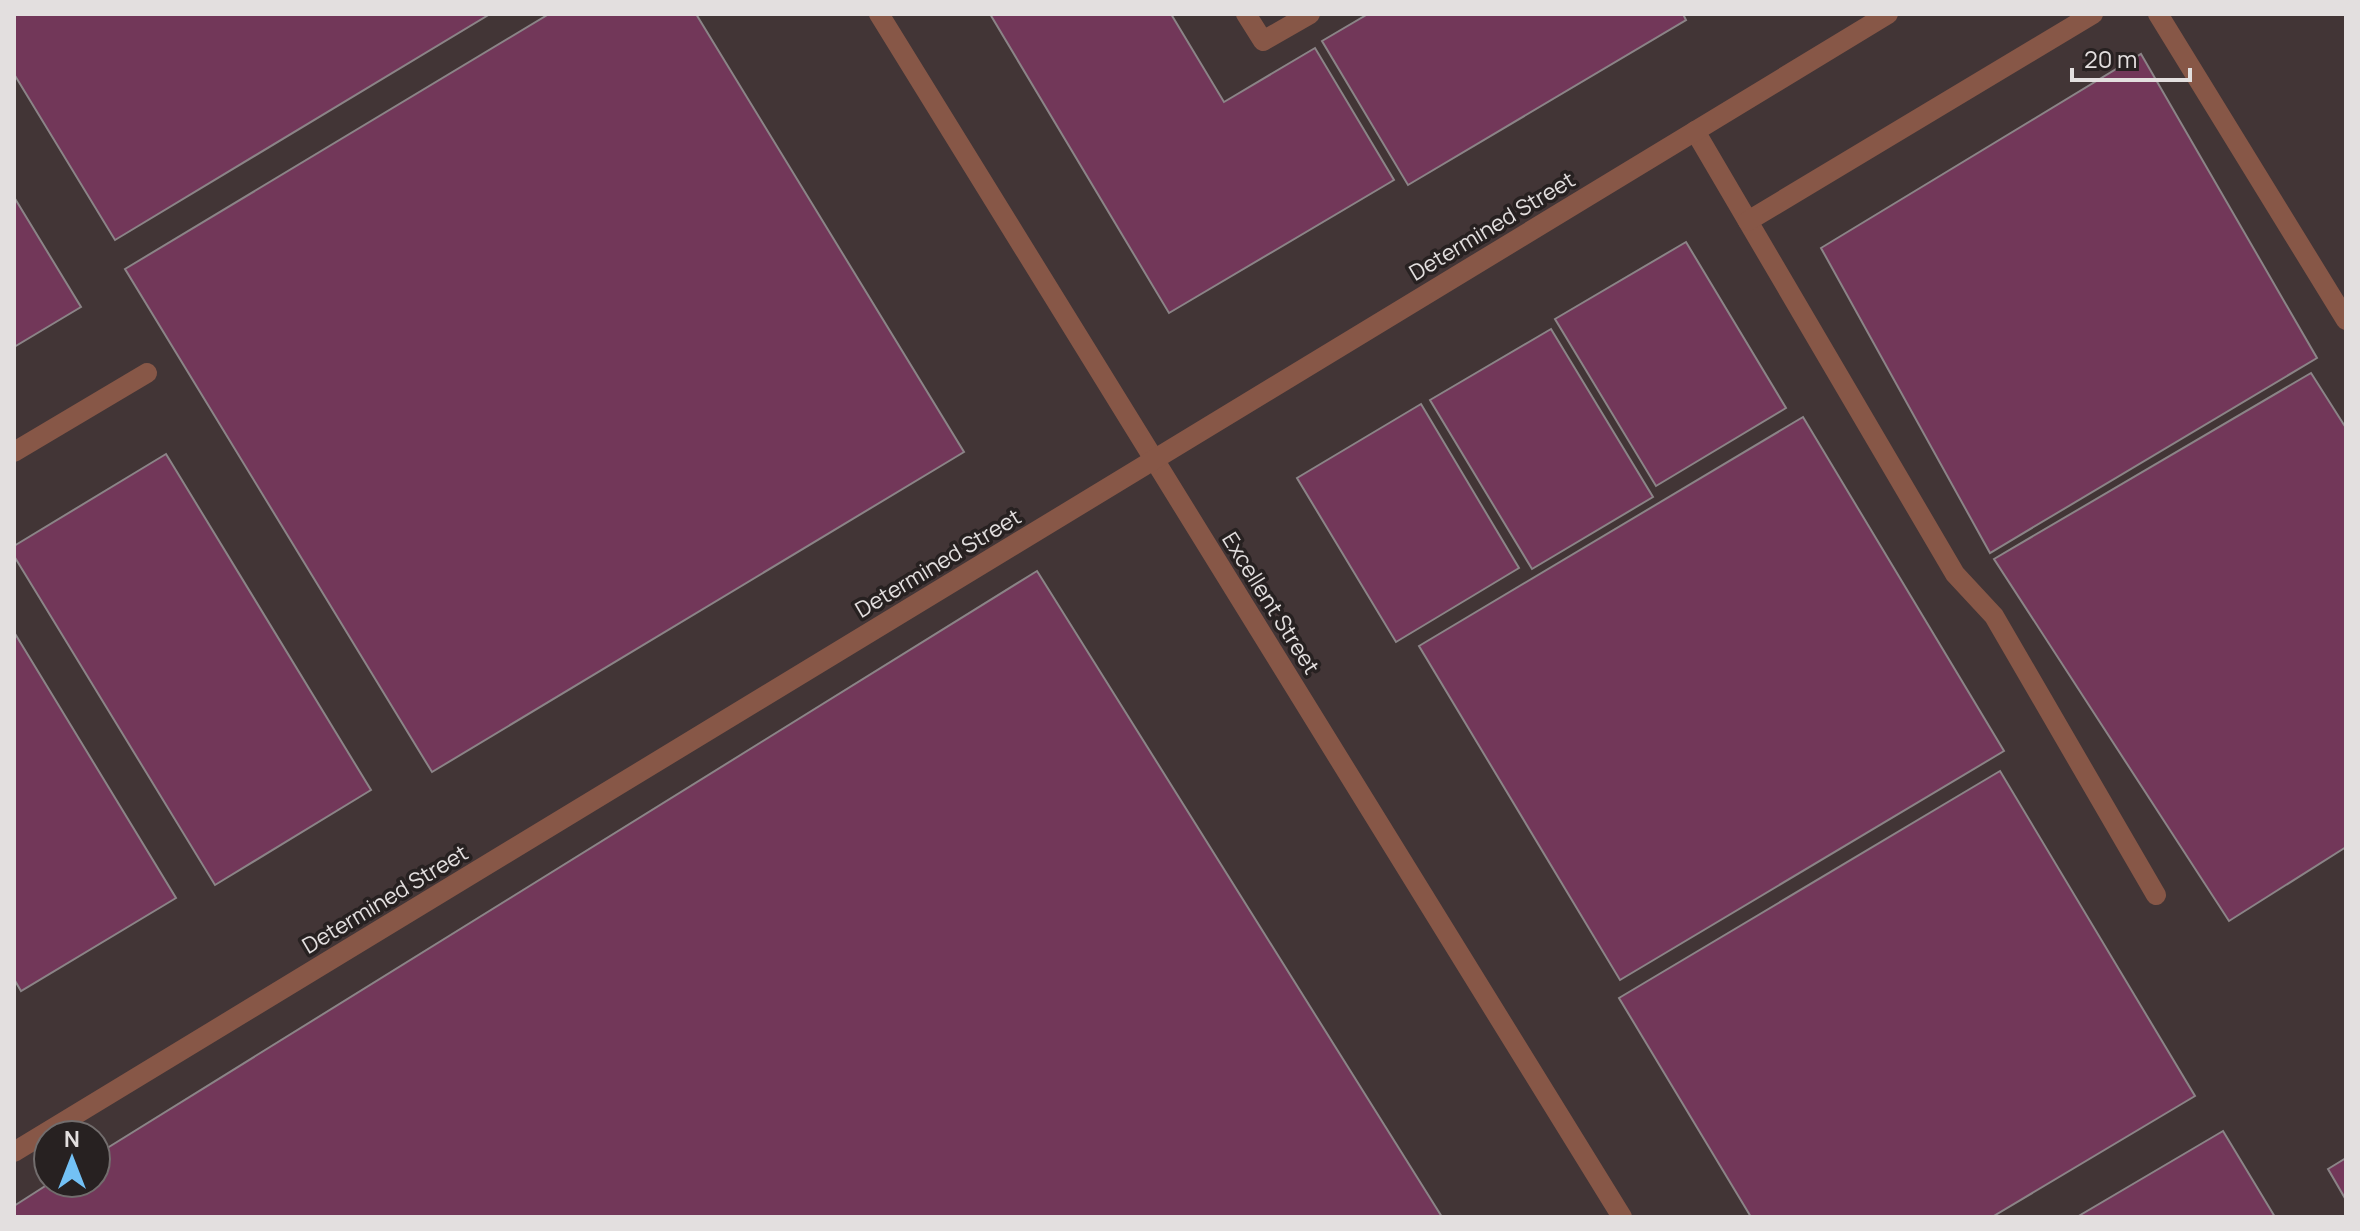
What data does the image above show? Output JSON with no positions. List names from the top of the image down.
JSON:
{
  "streets": {
    "street": ["Determined Street", "Excellent Street"]
  },
  "crossings": [
    ["Determined Street", "Excellent Street"]
  ],
  "scale_bar": "20 m",
  "north": "top"
}
